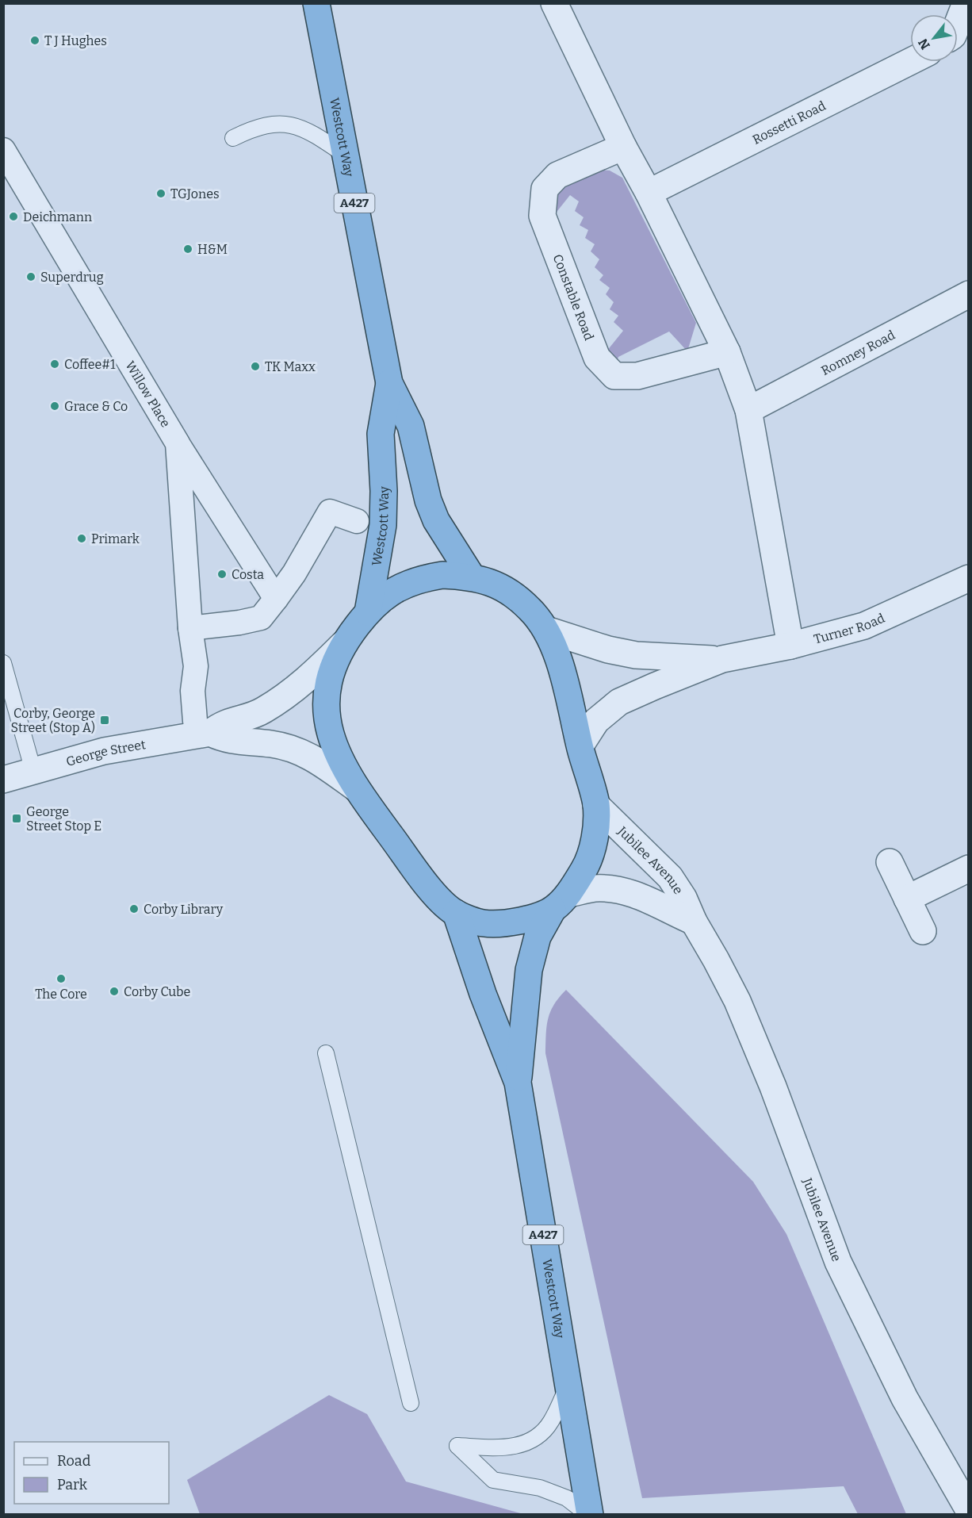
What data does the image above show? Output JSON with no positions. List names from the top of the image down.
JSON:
{
  "streets": {
    "highway": ["Westcott Way", "A427"],
    "street": [
      "Rossetti Road",
      "Constable Road",
      "Romney Road",
      "Willow Place",
      "Turner Road",
      "George Street",
      "Jubilee Avenue"
    ]
  },
  "crossings": [
    ["Westcott Way", "Turner Road"],
    ["Westcott Way", "George Street"],
    ["Westcott Way", "Jubilee Avenue"],
    ["Willow Place", "George Street"]
  ],
  "places": {
    "other": [
      "T J Hughes",
      "TGJones",
      "Deichmann",
      "H&M",
      "Superdrug",
      "Coffee#1",
      "TK Maxx",
      "Grace & Co",
      "Primark",
      "Costa",
      "Corby Library",
      "The Core",
      "Corby Cube"
    ],
    "transit": ["Corby, George Street (Stop A)", "George Street Stop E"]
  },
  "legend": ["Road", "Park"],
  "north": "bottom left"
}
